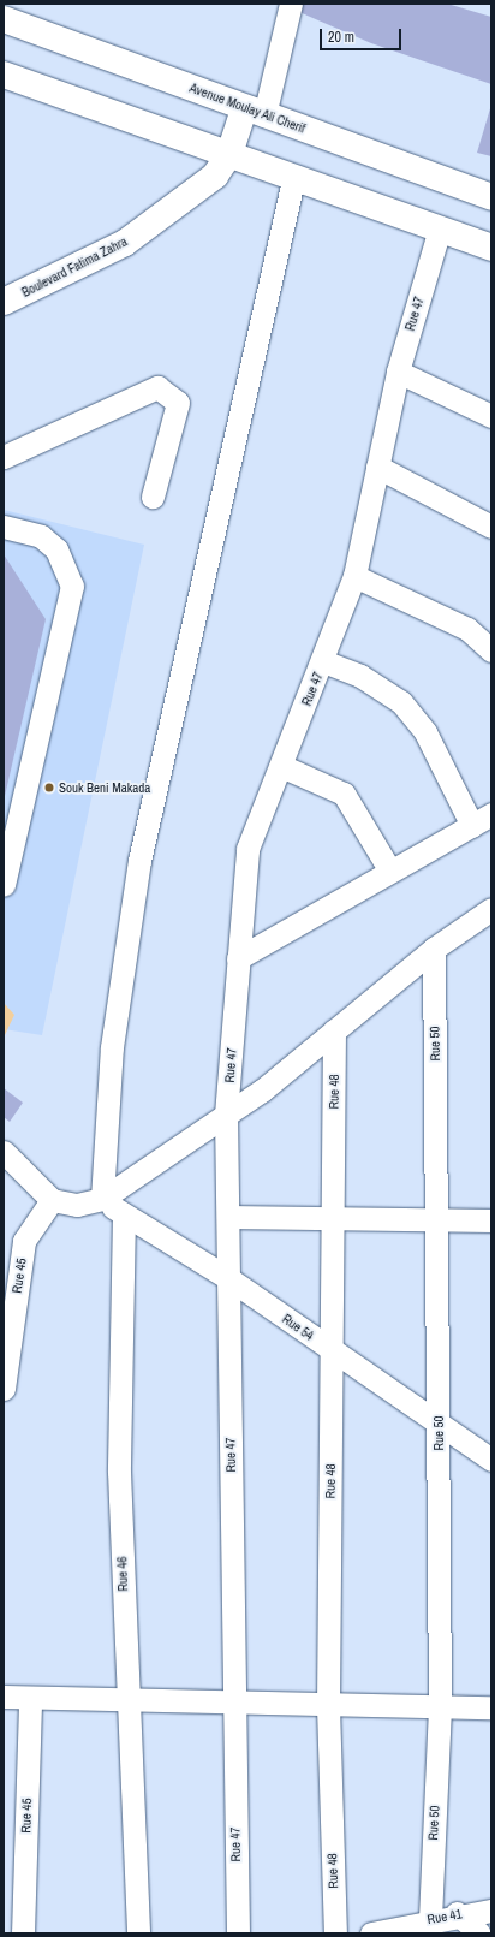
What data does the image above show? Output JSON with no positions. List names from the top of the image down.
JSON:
{
  "streets": {
    "main road": ["Avenue Moulay Ali Cherif", "Boulevard Fatima Zahra"],
    "street": [
      "Rue 47",
      "Rue 50",
      "Rue 48",
      "Rue 45",
      "Rue 54",
      "Rue 46",
      "Rue 41"
    ]
  },
  "crossings": [
    ["Avenue Moulay Ali Cherif", "Boulevard Fatima Zahra"],
    ["Rue 47", "Rue 54"],
    ["Rue 50", "Rue 54"],
    ["Rue 50", "Rue 41"],
    ["Rue 48", "Rue 54"],
    ["Rue 54", "Rue 46"]
  ],
  "places": ["Souk Beni Makada"],
  "scale_bar": "20 m"
}
